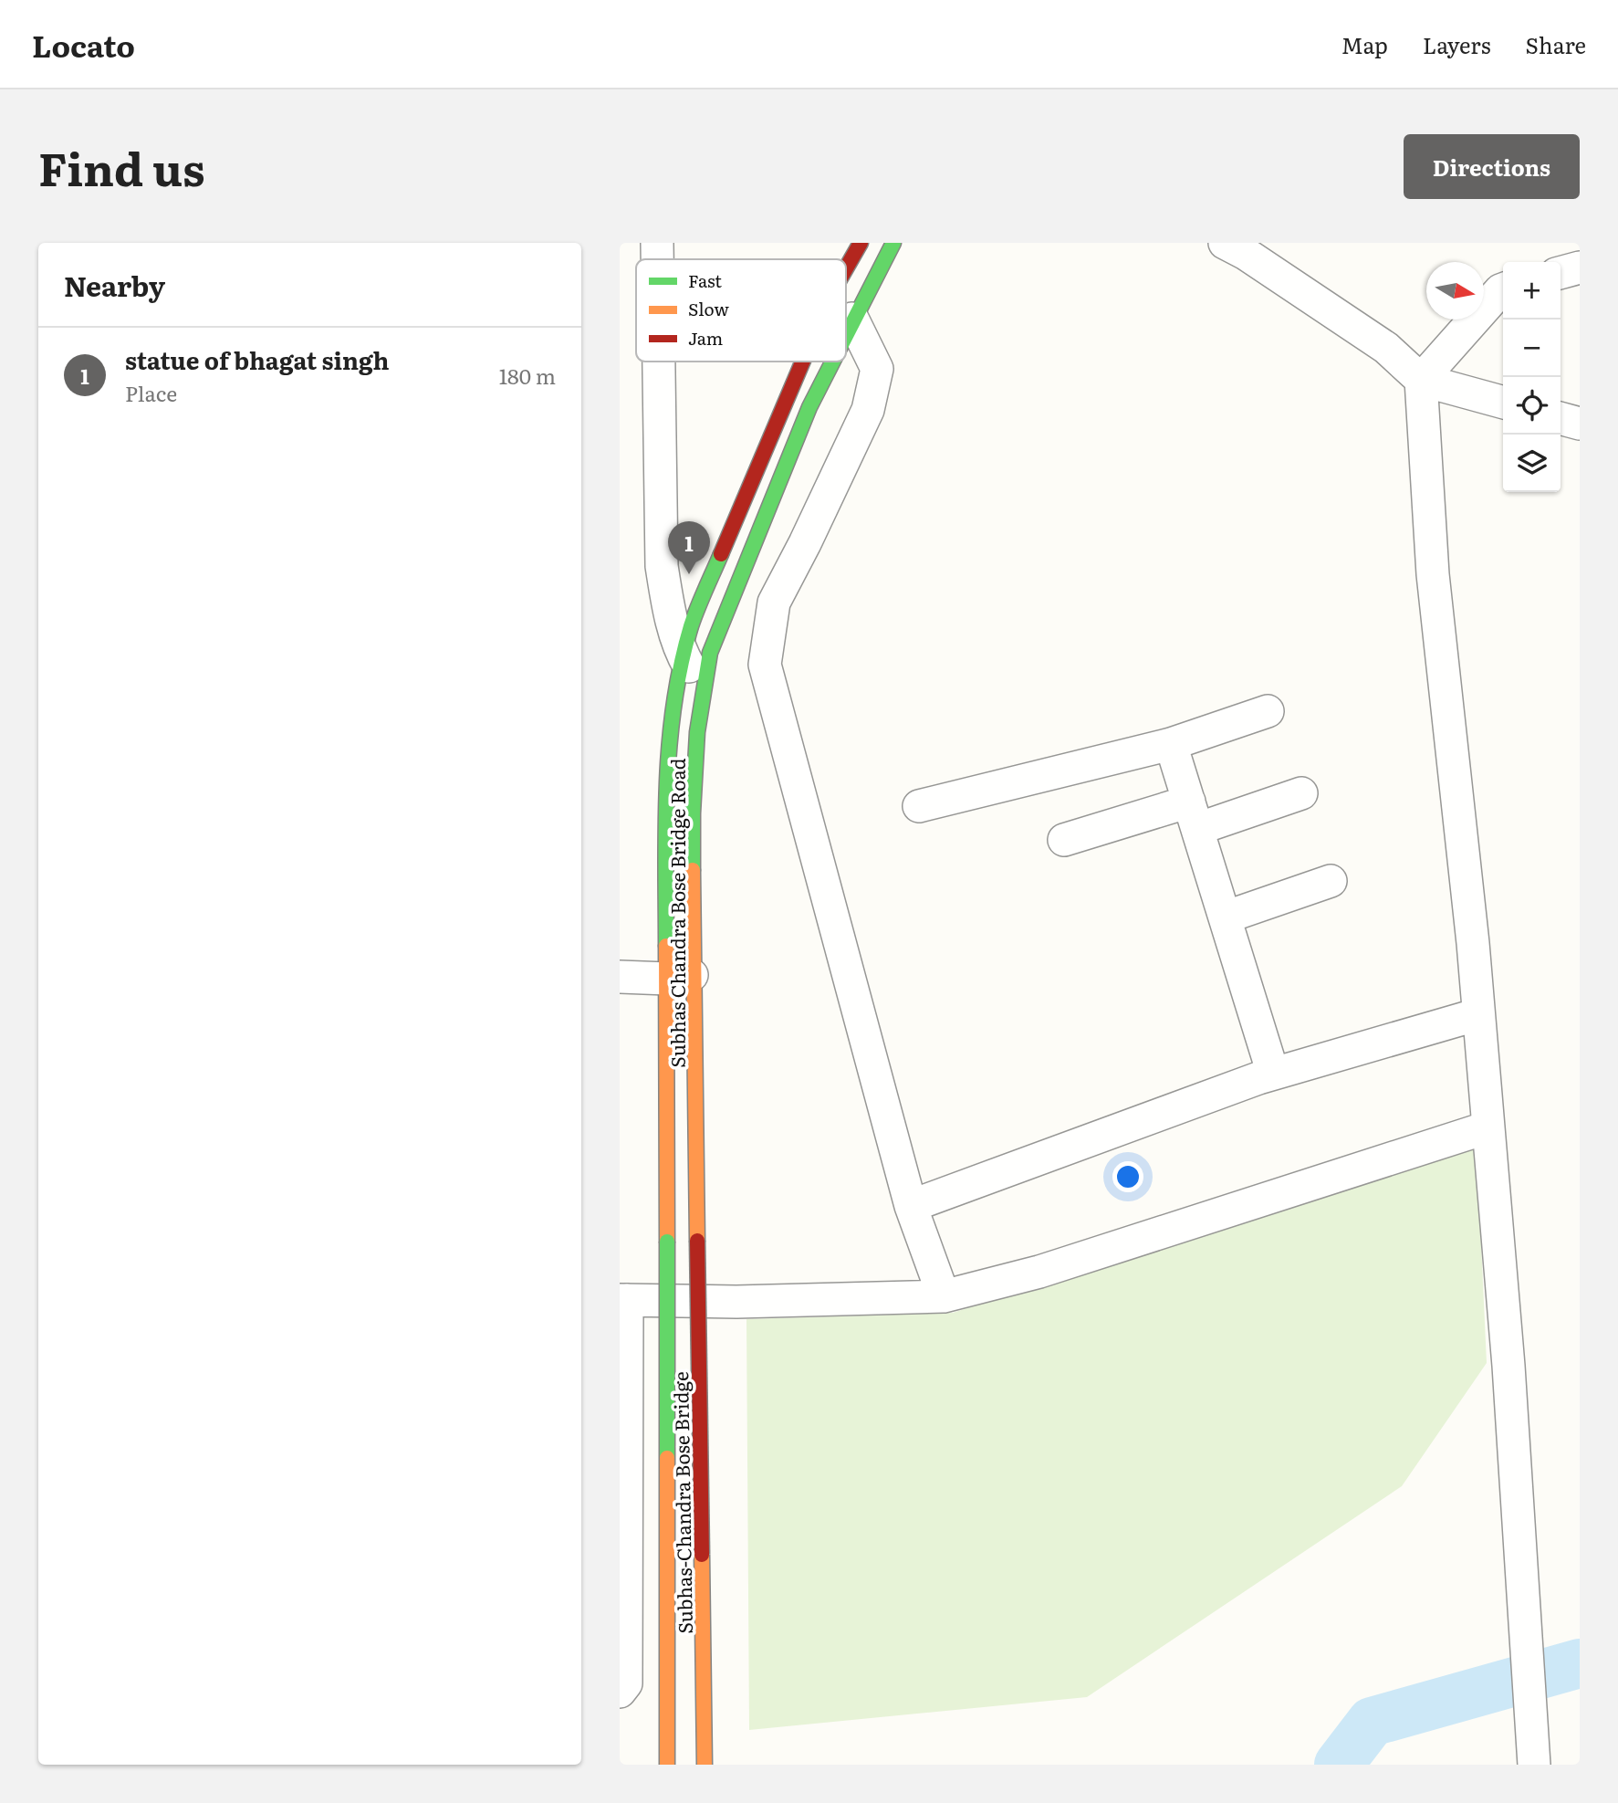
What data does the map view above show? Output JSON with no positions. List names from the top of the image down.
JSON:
{
  "streets": {
    "main road": ["Subhas Chandra Bose Bridge Road", "Subhas-Chandra Bose Bridge"]
  },
  "crossings": [
    ["Subhas Chandra Bose Bridge Road", "Subhas-Chandra Bose Bridge"]
  ],
  "legend": ["Fast", "Slow", "Jam"],
  "north": "right",
  "page": {
    "header": "Locato",
    "nav": ["Map", "Layers", "Share"],
    "title": "Find us",
    "buttons": "Directions",
    "heading": "Nearby",
    "map_buttons": ["+", "−"],
    "list": [
      {
        "mark": "1",
        "name": "statue of bhagat singh",
        "note": "Place",
        "value": "180 m"
      }
    ],
    "pins": "1"
  }
}
